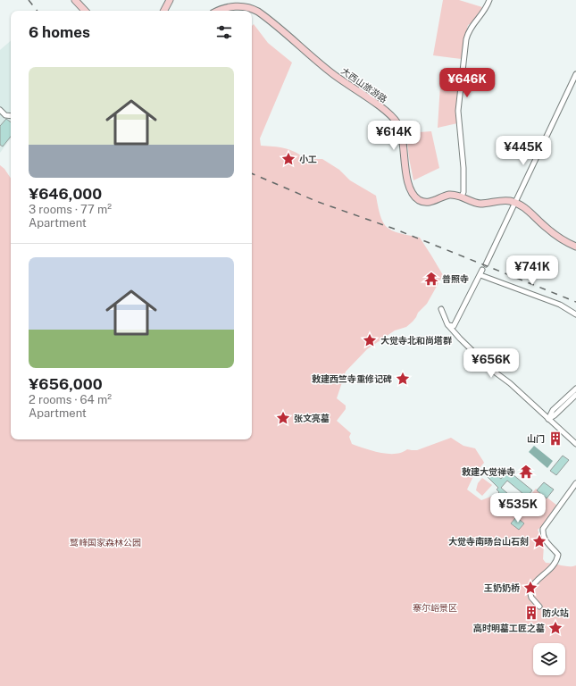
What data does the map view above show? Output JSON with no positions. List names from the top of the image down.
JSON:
{
  "streets": {
    "street": ["大西山旅游路"]
  },
  "parks": ["鹫峰国家森林公园", "寨尔峪景区"],
  "places": {
    "place": [
      "小工",
      "大觉寺北和尚塔群",
      "敕建西竺寺重修记碑",
      "张文亮墓",
      "大觉寺南旸台山石刻",
      "王奶奶桥",
      "高时明墓工匠之墓"
    ],
    "temple": ["普照寺", "敕建大觉禅寺"],
    "building": ["山门", "防火站"]
  },
  "page": {
    "heading": "6 homes",
    "list": [
      {
        "name": "¥646,000",
        "note": "3 rooms · 77 m² · Apartment"
      },
      {
        "name": "¥656,000",
        "note": "2 rooms · 64 m² · Apartment"
      }
    ],
    "price": [
      "¥646K",
      "¥614K",
      "¥445K",
      "¥741K",
      "¥656K",
      "¥535K"
    ]
  }
}
